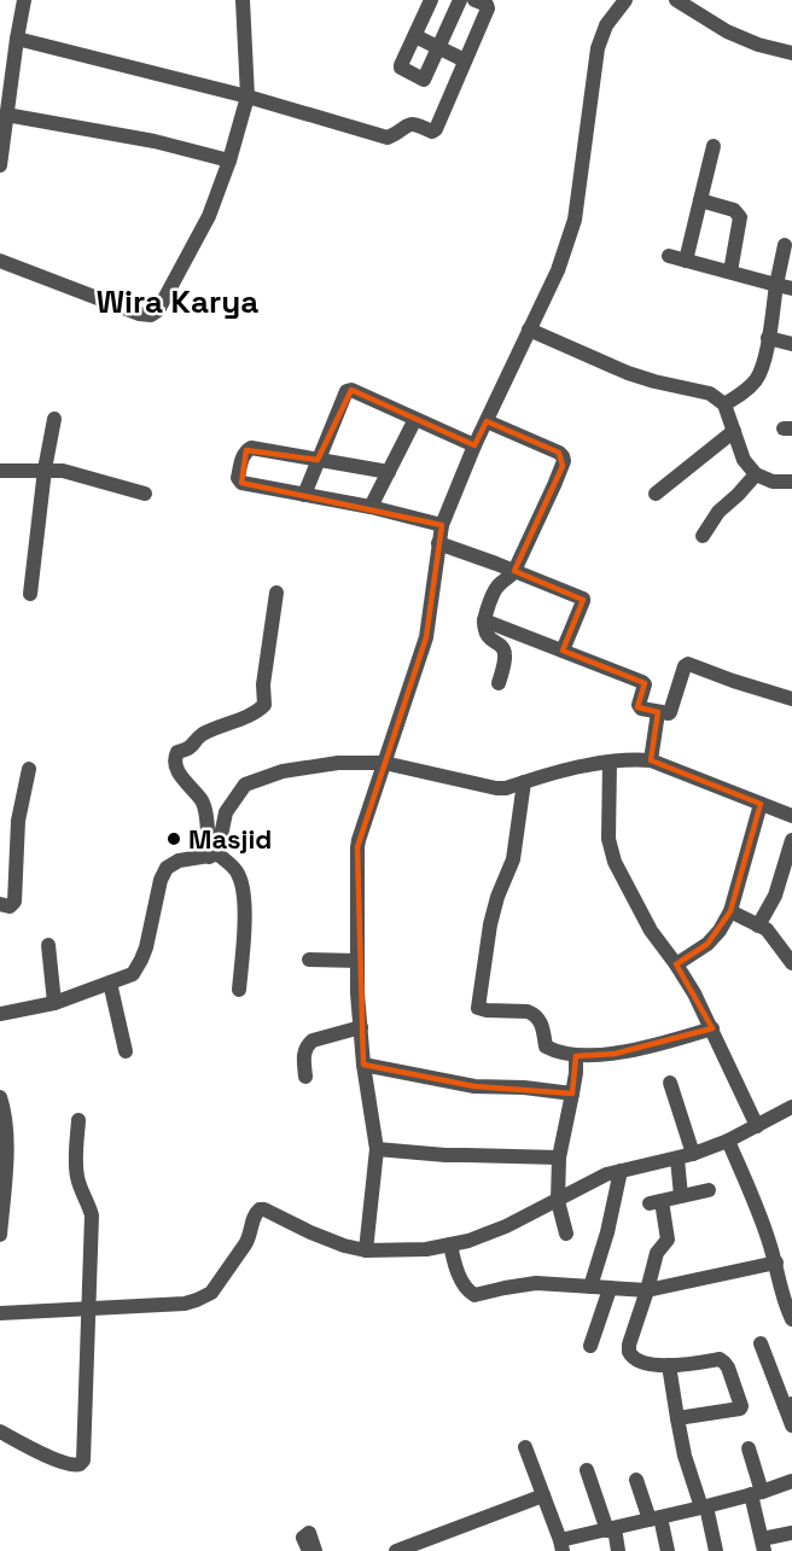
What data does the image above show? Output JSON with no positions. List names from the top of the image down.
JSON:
{
  "districts": ["Wira Karya"],
  "places": ["Masjid"]
}
